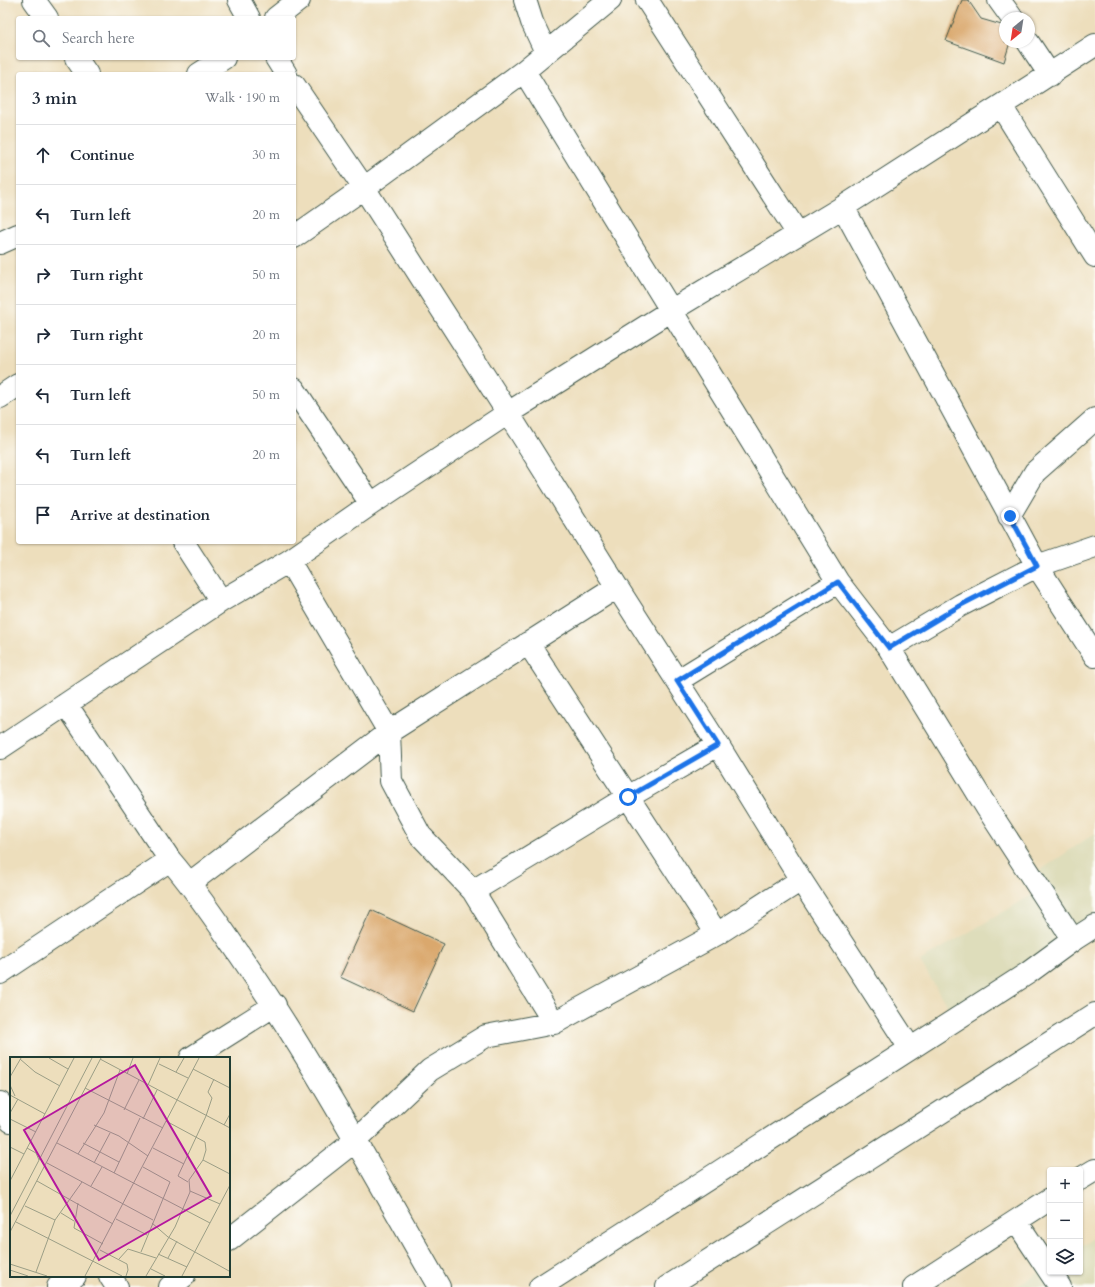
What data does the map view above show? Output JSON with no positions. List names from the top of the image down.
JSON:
{
  "north": "bottom left",
  "page": {
    "search": "Search here",
    "heading": ["3 min", "Walk · 190 m"],
    "list": [
      ["Continue", "30 m"],
      ["Turn left", "20 m"],
      ["Turn right", "50 m"],
      ["Turn right", "20 m"],
      ["Turn left", "50 m"],
      ["Turn left", "20 m"],
      "Arrive at destination"
    ],
    "map_buttons": ["+", "−"]
  }
}
